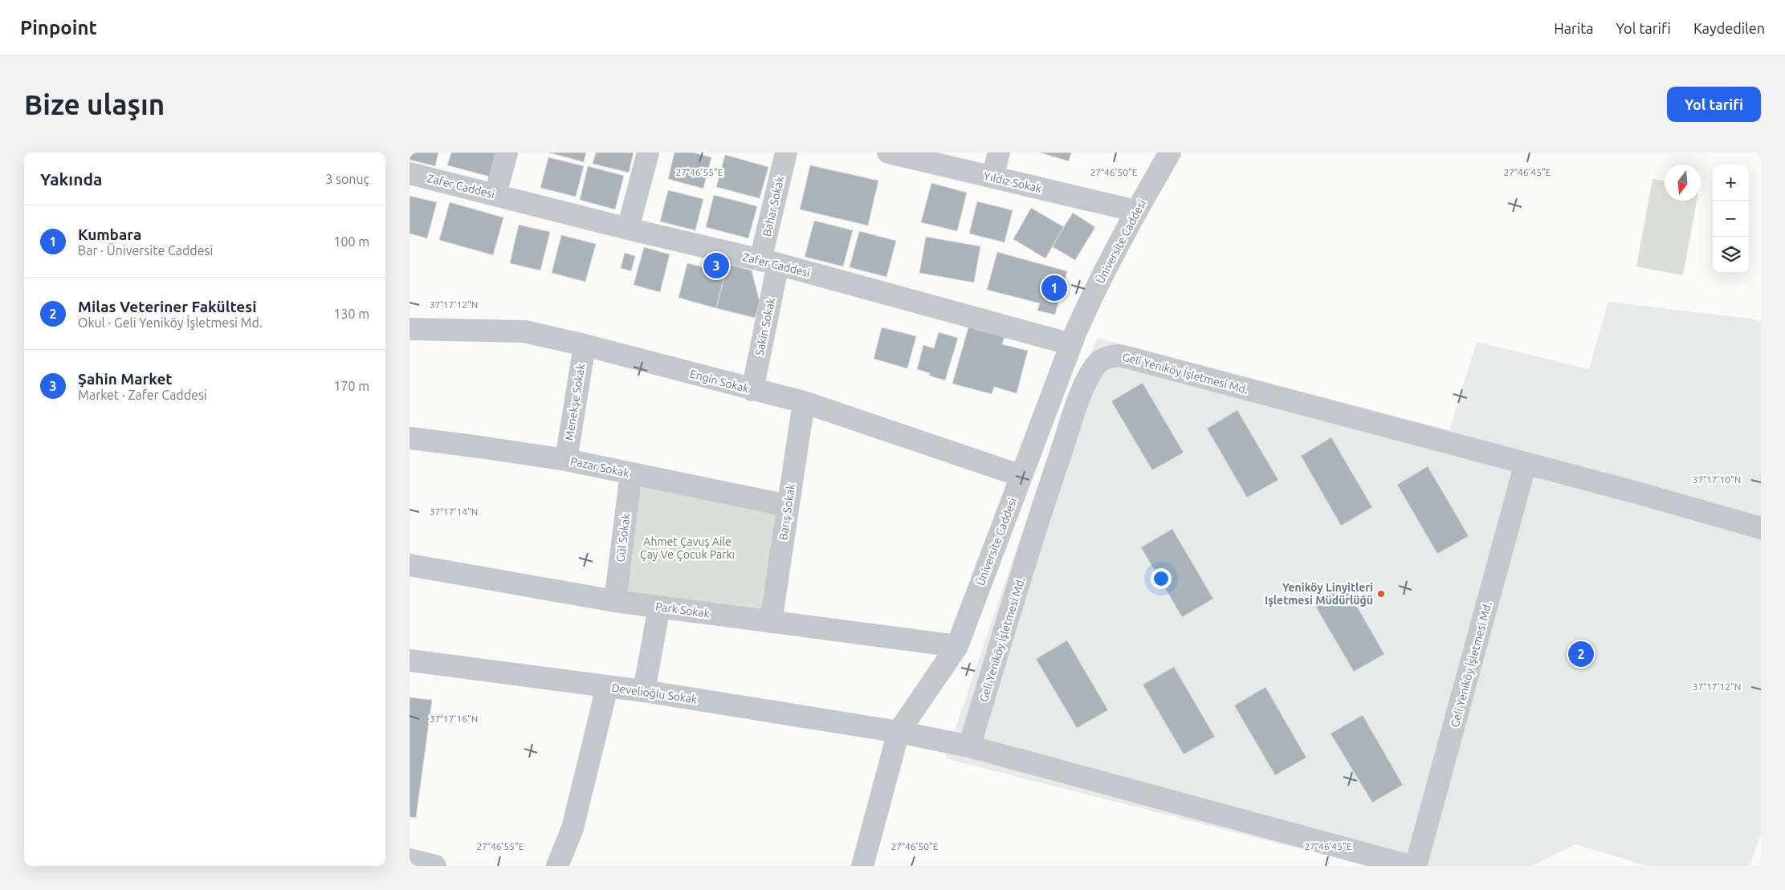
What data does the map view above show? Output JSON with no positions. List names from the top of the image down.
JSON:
{
  "streets": {
    "street": [
      "Yıldız Sokak",
      "Zafer Caddesi",
      "Bahar Sokak",
      "Üniversite Caddesi",
      "Sakin Sokak",
      "Geli Yeniköy İşletmesi Md.",
      "Engin Sokak",
      "Menekşe Sokak",
      "Pazar Sokak",
      "Barış Sokak",
      "Gül Sokak",
      "Park Sokak",
      "Develioğlu Sokak"
    ]
  },
  "crossings": [
    ["Yıldız Sokak", "Üniversite Caddesi"],
    ["Zafer Caddesi", "Bahar Sokak"],
    ["Zafer Caddesi", "Üniversite Caddesi"],
    ["Zafer Caddesi", "Sakin Sokak"],
    ["Bahar Sokak", "Sakin Sokak"],
    ["Üniversite Caddesi", "Engin Sokak"],
    ["Üniversite Caddesi", "Park Sokak"],
    ["Üniversite Caddesi", "Develioğlu Sokak"],
    ["Sakin Sokak", "Engin Sokak"],
    ["Engin Sokak", "Menekşe Sokak"],
    ["Engin Sokak", "Barış Sokak"],
    ["Menekşe Sokak", "Pazar Sokak"],
    ["Pazar Sokak", "Barış Sokak"],
    ["Pazar Sokak", "Gül Sokak"],
    ["Barış Sokak", "Park Sokak"],
    ["Gül Sokak", "Park Sokak"]
  ],
  "parks": ["Ahmet Çavuş Aile Çay Ve Çocuk Parkı"],
  "places": ["Yeniköy Linyitleri Işletmesi Müdürlüğü"],
  "north": "bottom",
  "page": {
    "header": "Pinpoint",
    "nav": ["Harita", "Yol tarifi", "Kaydedilen"],
    "buttons": "Yol tarifi",
    "title": "Bize ulaşın",
    "heading": ["Yakında", "3 sonuç"],
    "map_buttons": ["+", "−"],
    "list": [
      {
        "mark": "1",
        "name": "Kumbara",
        "note": "Bar · Üniversite Caddesi",
        "value": "100 m"
      },
      {
        "mark": "2",
        "name": "Milas Veteriner Fakültesi",
        "note": "Okul · Geli Yeniköy İşletmesi Md.",
        "value": "130 m"
      },
      {
        "mark": "3",
        "name": "Şahin Market",
        "note": "Market · Zafer Caddesi",
        "value": "170 m"
      }
    ],
    "pins": ["3", "1", "2"]
  },
  "coordinates": [
    "27°46'55\"E",
    "27°46'50\"E",
    "27°46'45\"E",
    "37°17'12\"N",
    "37°17'10\"N",
    "37°17'14\"N",
    "37°17'16\"N"
  ]
}
